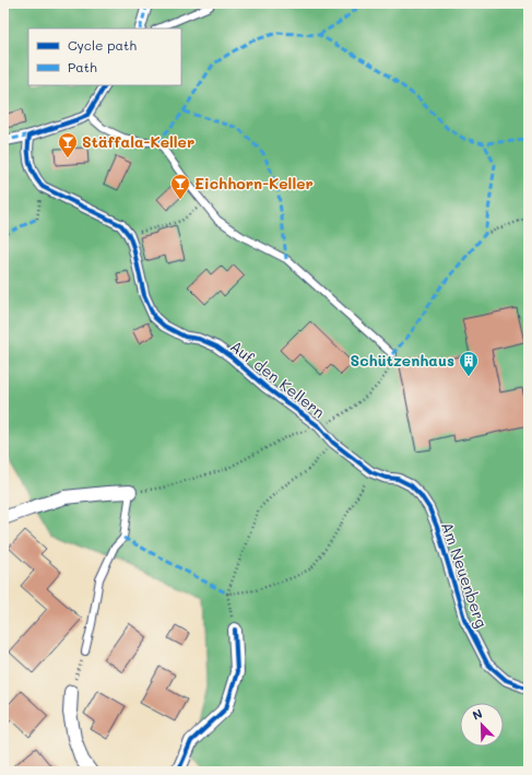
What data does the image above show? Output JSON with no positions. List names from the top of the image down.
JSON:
{
  "streets": {
    "street": ["Auf den Kellern", "Am Neuenberg"]
  },
  "crossings": [
    ["Auf den Kellern", "Am Neuenberg"]
  ],
  "places": {
    "bar": ["Stäffala-Keller", "Eichhorn-Keller"],
    "building": ["Schützenhaus"]
  },
  "legend": ["Cycle path", "Path"],
  "north": "top left"
}
